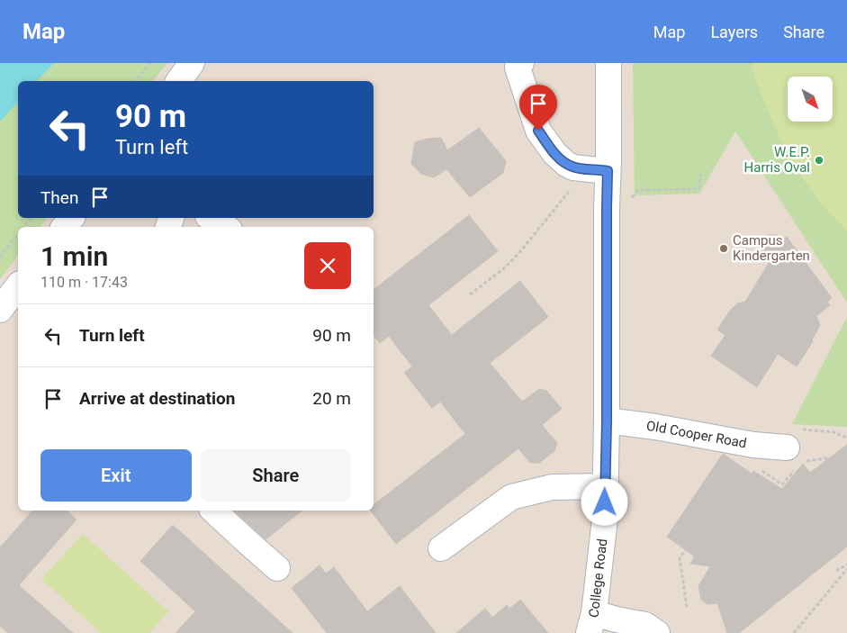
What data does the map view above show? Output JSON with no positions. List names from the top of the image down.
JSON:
{
  "streets": {
    "street": ["Old Cooper Road", "College Road"]
  },
  "crossings": [
    ["Old Cooper Road", "College Road"]
  ],
  "places": ["W.E.P. Harris Oval", "Campus Kindergarten"],
  "north": "bottom right",
  "page": {
    "header": "Map",
    "nav": ["Map", "Layers", "Share"],
    "turn": ["90 m", "Turn left"],
    "then": "Then",
    "heading": ["1 min", "110 m · 17:43"],
    "list": [
      {
        "name": "Turn left",
        "value": "90 m"
      },
      {
        "name": "Arrive at destination",
        "value": "20 m"
      }
    ],
    "buttons": ["Exit", "Share"]
  }
}
